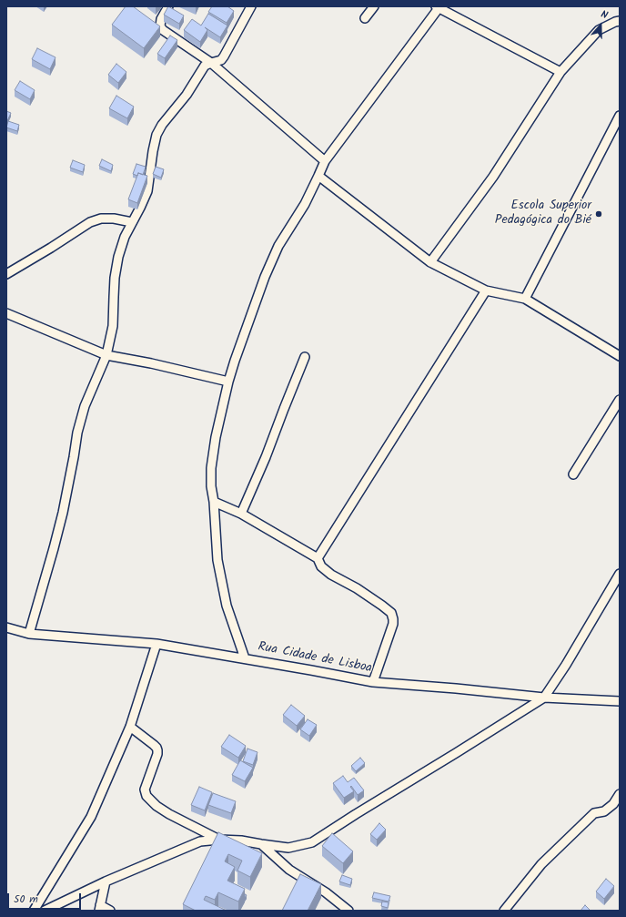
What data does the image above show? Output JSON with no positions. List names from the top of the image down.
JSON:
{
  "streets": {
    "street": ["Rua Cidade de Lisboa"]
  },
  "places": ["Escola Superior Pedagógica do Bié"],
  "scale_bar": "50 m",
  "north": "top"
}
